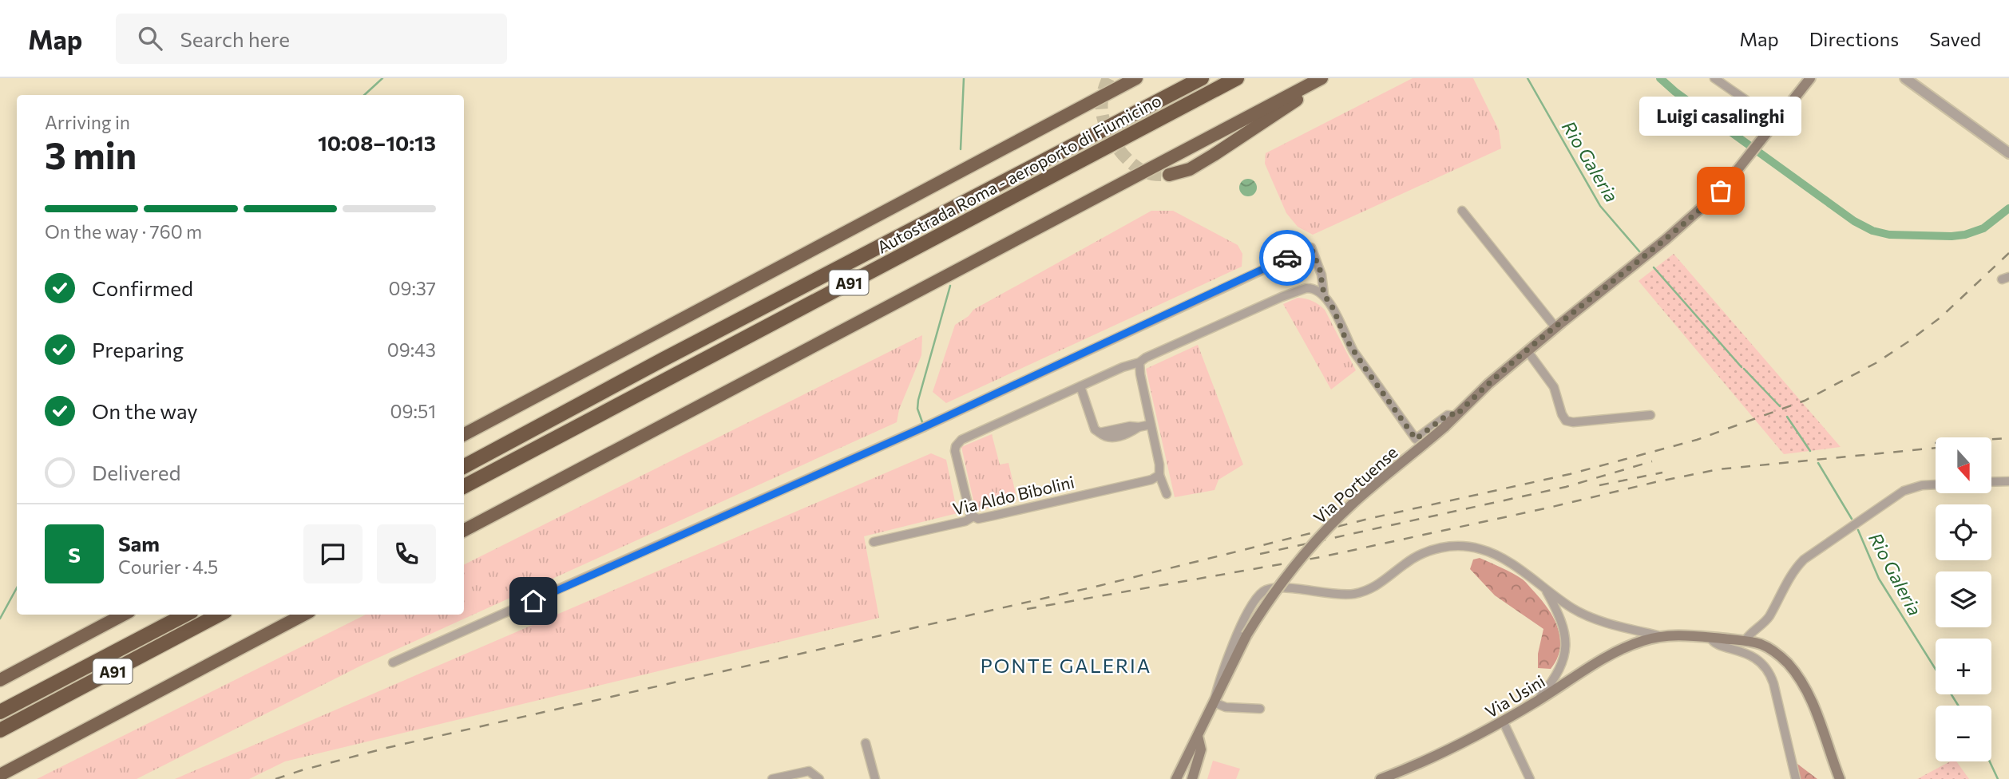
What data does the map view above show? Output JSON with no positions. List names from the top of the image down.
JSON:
{
  "streets": {
    "highway": ["Autostrada Roma - aeroporto di Fiumicino", "A91"],
    "main road": ["Via Portuense", "Via Usini"],
    "street": ["Via Aldo Bibolini"]
  },
  "districts": ["PONTE GALERIA"],
  "water": ["Rio Galeria"],
  "places": ["Luigi casalinghi"],
  "north": "bottom",
  "page": {
    "header": "Map",
    "search": "Search here",
    "nav": ["Map", "Directions", "Saved"],
    "heading": ["3 min", "Arriving in", "10:08–10:13"],
    "panel": ["Sam", "Courier · 4.5"],
    "bubble": "Luigi casalinghi",
    "bar": "On the way · 760 m",
    "list": [
      ["Confirmed", "09:37"],
      ["Preparing", "09:43"],
      ["On the way", "09:51"],
      "Delivered"
    ],
    "map_buttons": ["+", "−"],
    "round": "S"
  }
}
